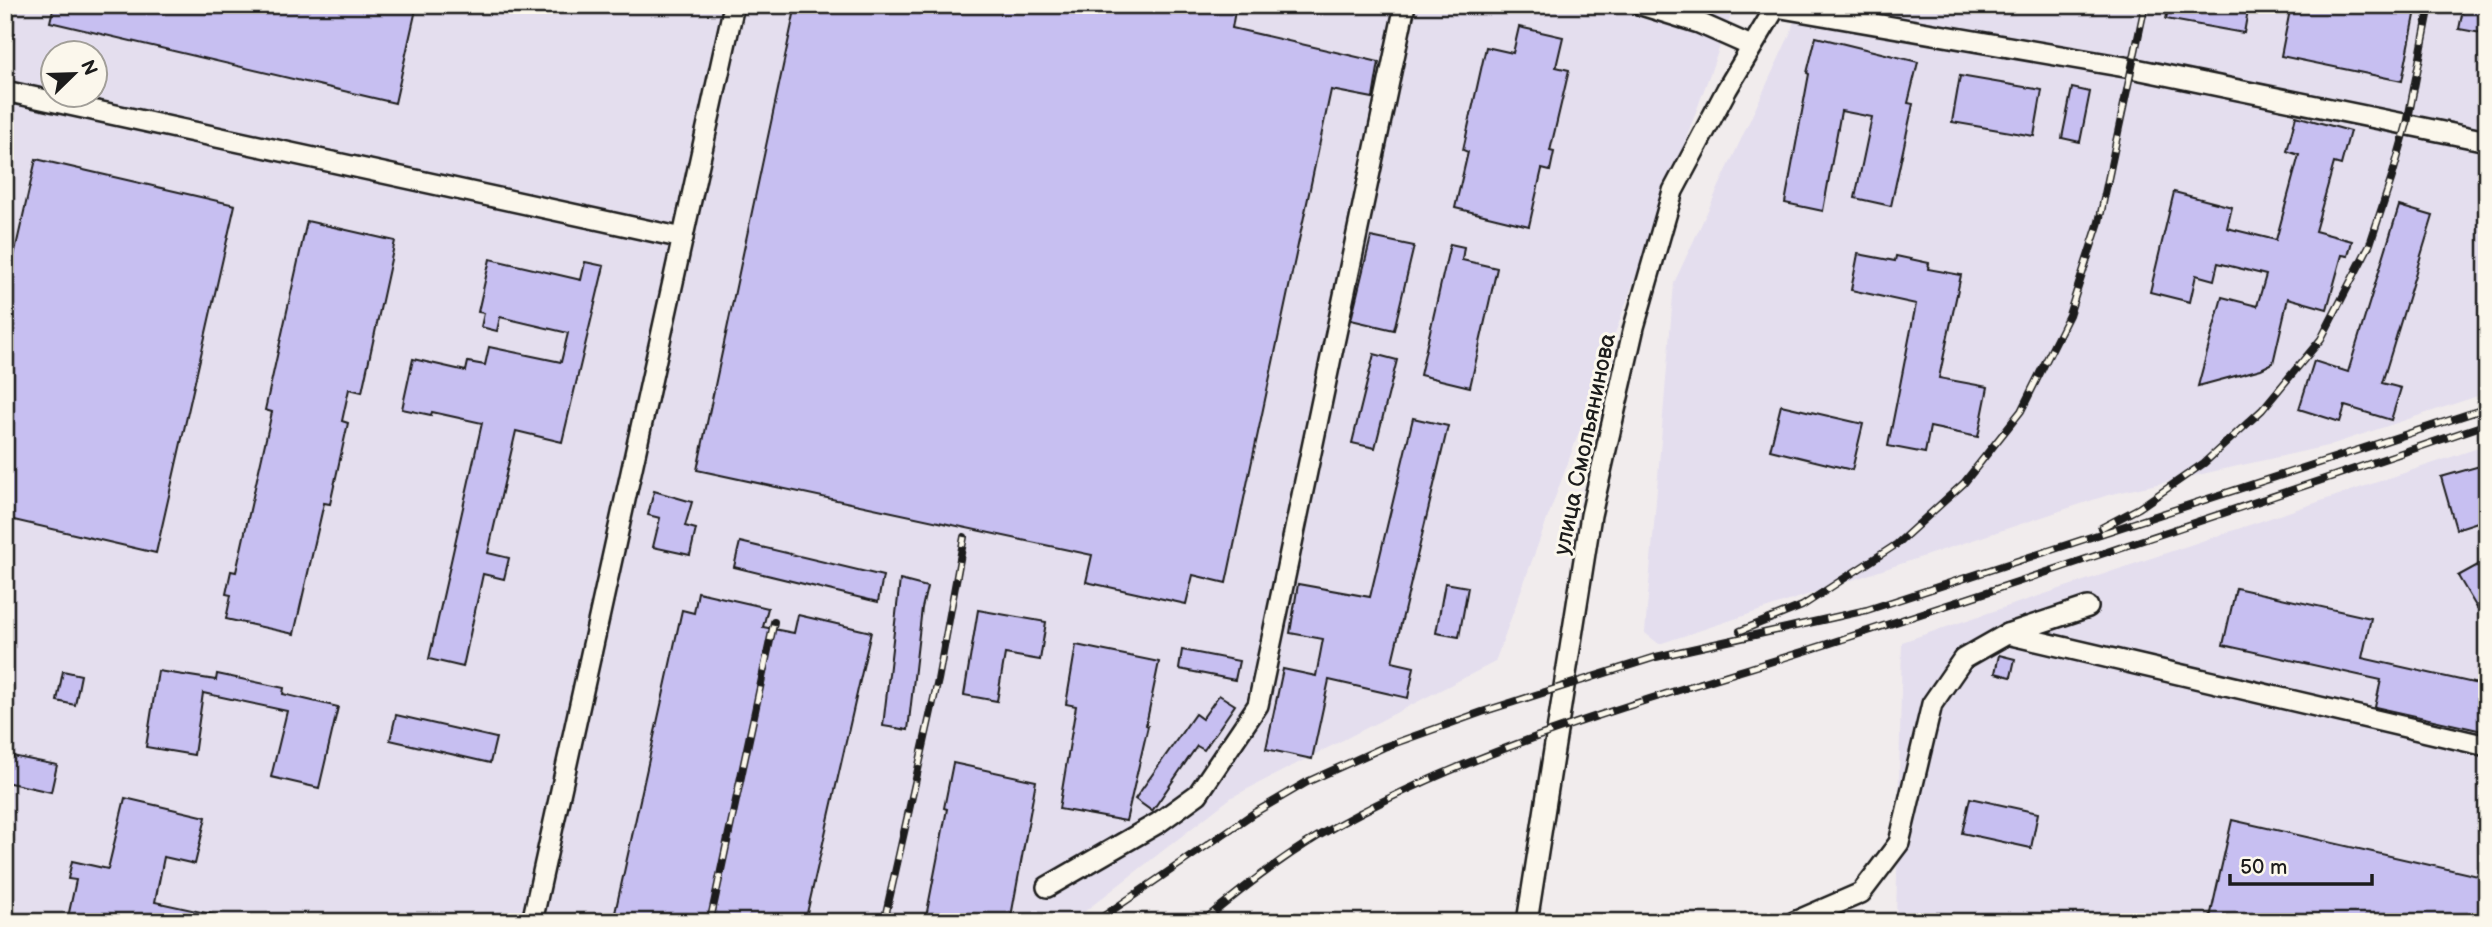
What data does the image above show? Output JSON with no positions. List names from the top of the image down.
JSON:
{
  "streets": {
    "street": ["улица Смольянинова"]
  },
  "scale_bar": "50 m",
  "north": "top right"
}
